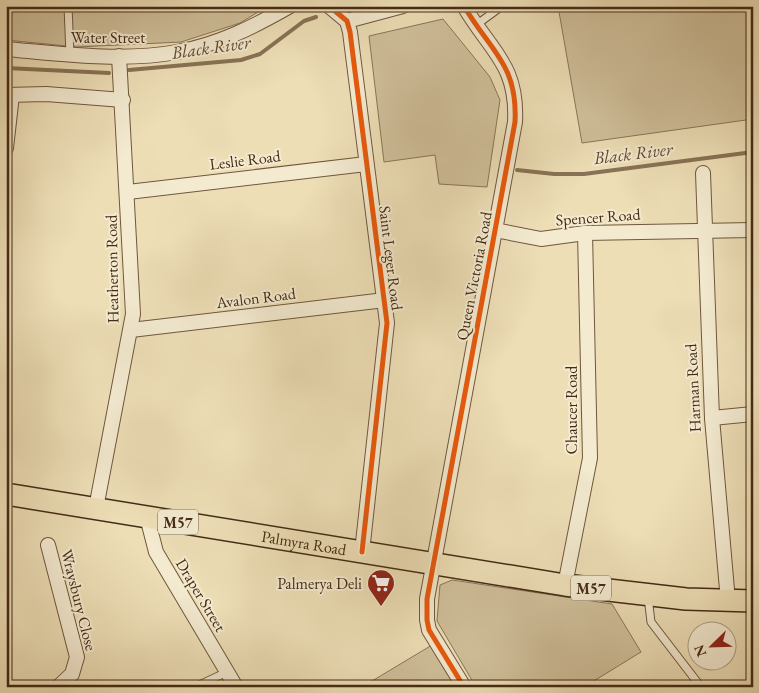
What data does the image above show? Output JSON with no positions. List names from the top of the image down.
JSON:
{
  "streets": {
    "main road": ["M57", "Palmyra Road"],
    "street": [
      "Water Street",
      "Leslie Road",
      "Spencer Road",
      "Saint Leger Road",
      "Heatherton Road",
      "Queen Victoria Road",
      "Avalon Road",
      "Harman Road",
      "Chaucer Road",
      "Draper Street",
      "Wraysbury Close"
    ]
  },
  "crossings": [
    ["Water Street", "Heatherton Road"],
    ["Leslie Road", "Saint Leger Road"],
    ["Leslie Road", "Heatherton Road"],
    ["Spencer Road", "Queen Victoria Road"],
    ["Spencer Road", "Harman Road"],
    ["Spencer Road", "Chaucer Road"],
    ["Saint Leger Road", "Avalon Road"],
    ["Saint Leger Road", "Palmyra Road"],
    ["Heatherton Road", "Avalon Road"],
    ["Heatherton Road", "Palmyra Road"],
    ["Queen Victoria Road", "Palmyra Road"],
    ["Harman Road", "Palmyra Road"],
    ["Chaucer Road", "Palmyra Road"],
    ["Palmyra Road", "Draper Street"]
  ],
  "water": ["Black River"],
  "places": {
    "supermarket": ["Palmerya Deli"]
  },
  "north": "bottom left"
}
